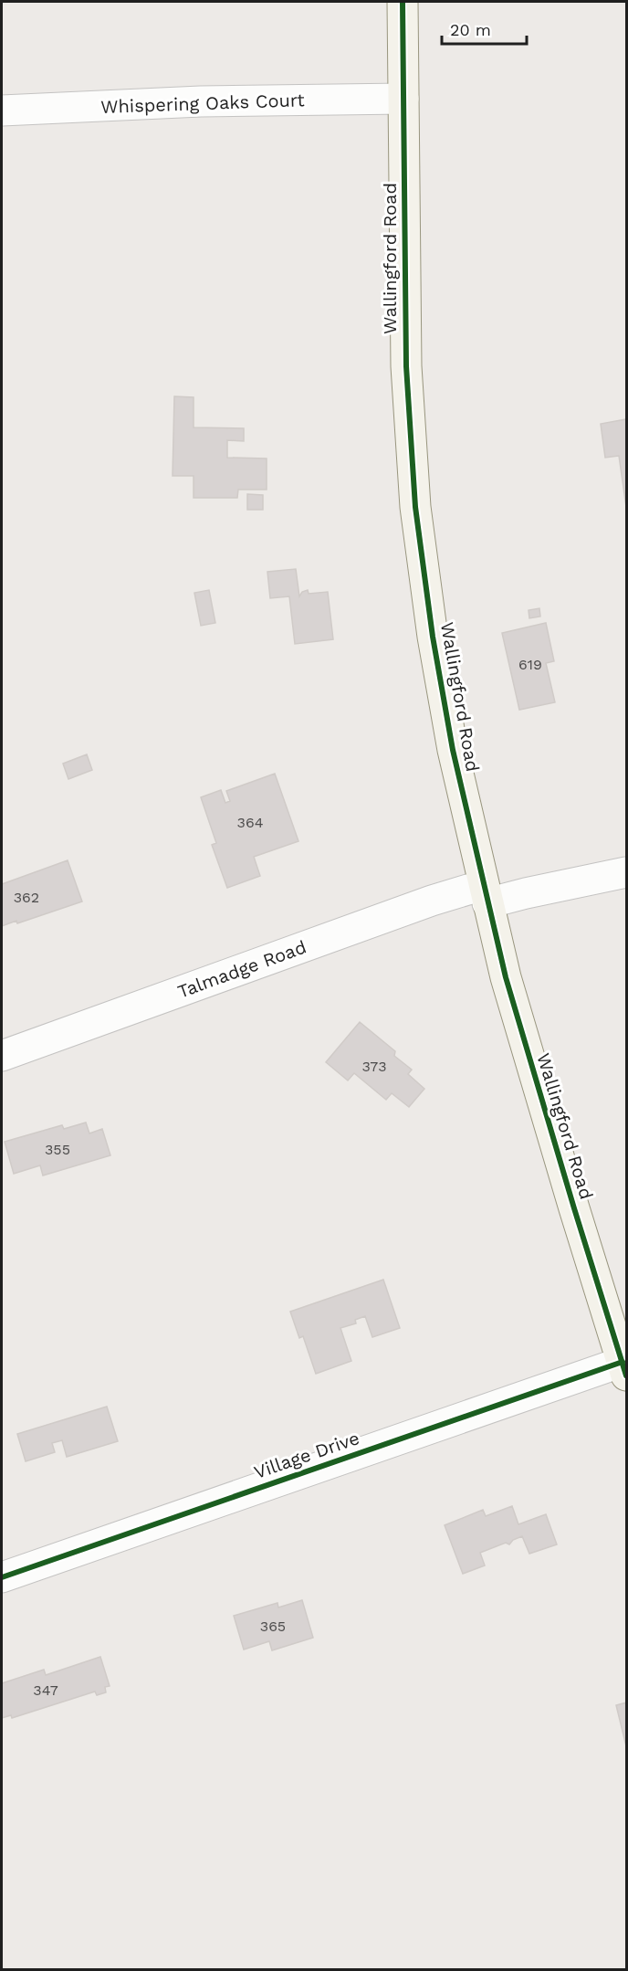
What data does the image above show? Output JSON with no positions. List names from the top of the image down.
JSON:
{
  "streets": {
    "street": [
      "Whispering Oaks Court",
      "Wallingford Road",
      "Talmadge Road",
      "Village Drive"
    ]
  },
  "crossings": [
    ["Whispering Oaks Court", "Wallingford Road"],
    ["Wallingford Road", "Talmadge Road"],
    ["Wallingford Road", "Village Drive"]
  ],
  "house_numbers": [
    "619",
    "364",
    "362",
    "373",
    "355",
    "365",
    "347"
  ],
  "scale_bar": "20 m"
}
